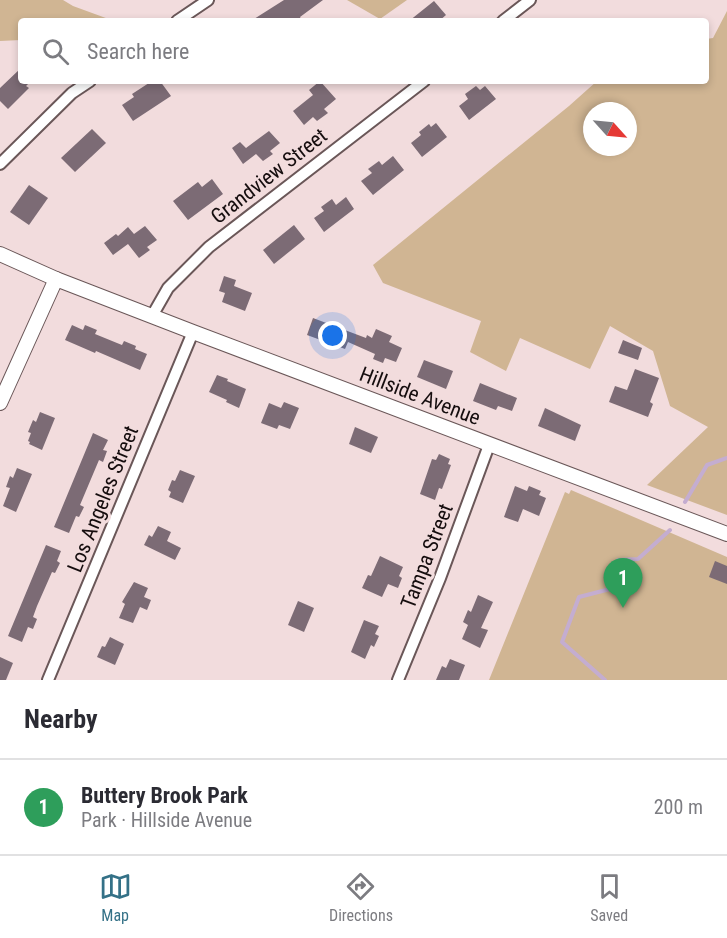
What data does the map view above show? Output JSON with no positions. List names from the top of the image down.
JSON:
{
  "streets": {
    "street": [
      "Grandview Street",
      "Hillside Avenue",
      "Los Angeles Street",
      "Tampa Street"
    ]
  },
  "crossings": [
    ["Grandview Street", "Hillside Avenue"],
    ["Hillside Avenue", "Los Angeles Street"],
    ["Hillside Avenue", "Tampa Street"]
  ],
  "north": "bottom right",
  "page": {
    "search": "Search here",
    "pins": "1",
    "heading": "Nearby",
    "list": [
      {
        "mark": "1",
        "name": "Buttery Brook Park",
        "note": "Park · Hillside Avenue",
        "value": "200 m"
      }
    ],
    "nav": ["Map", "Directions", "Saved"]
  }
}
